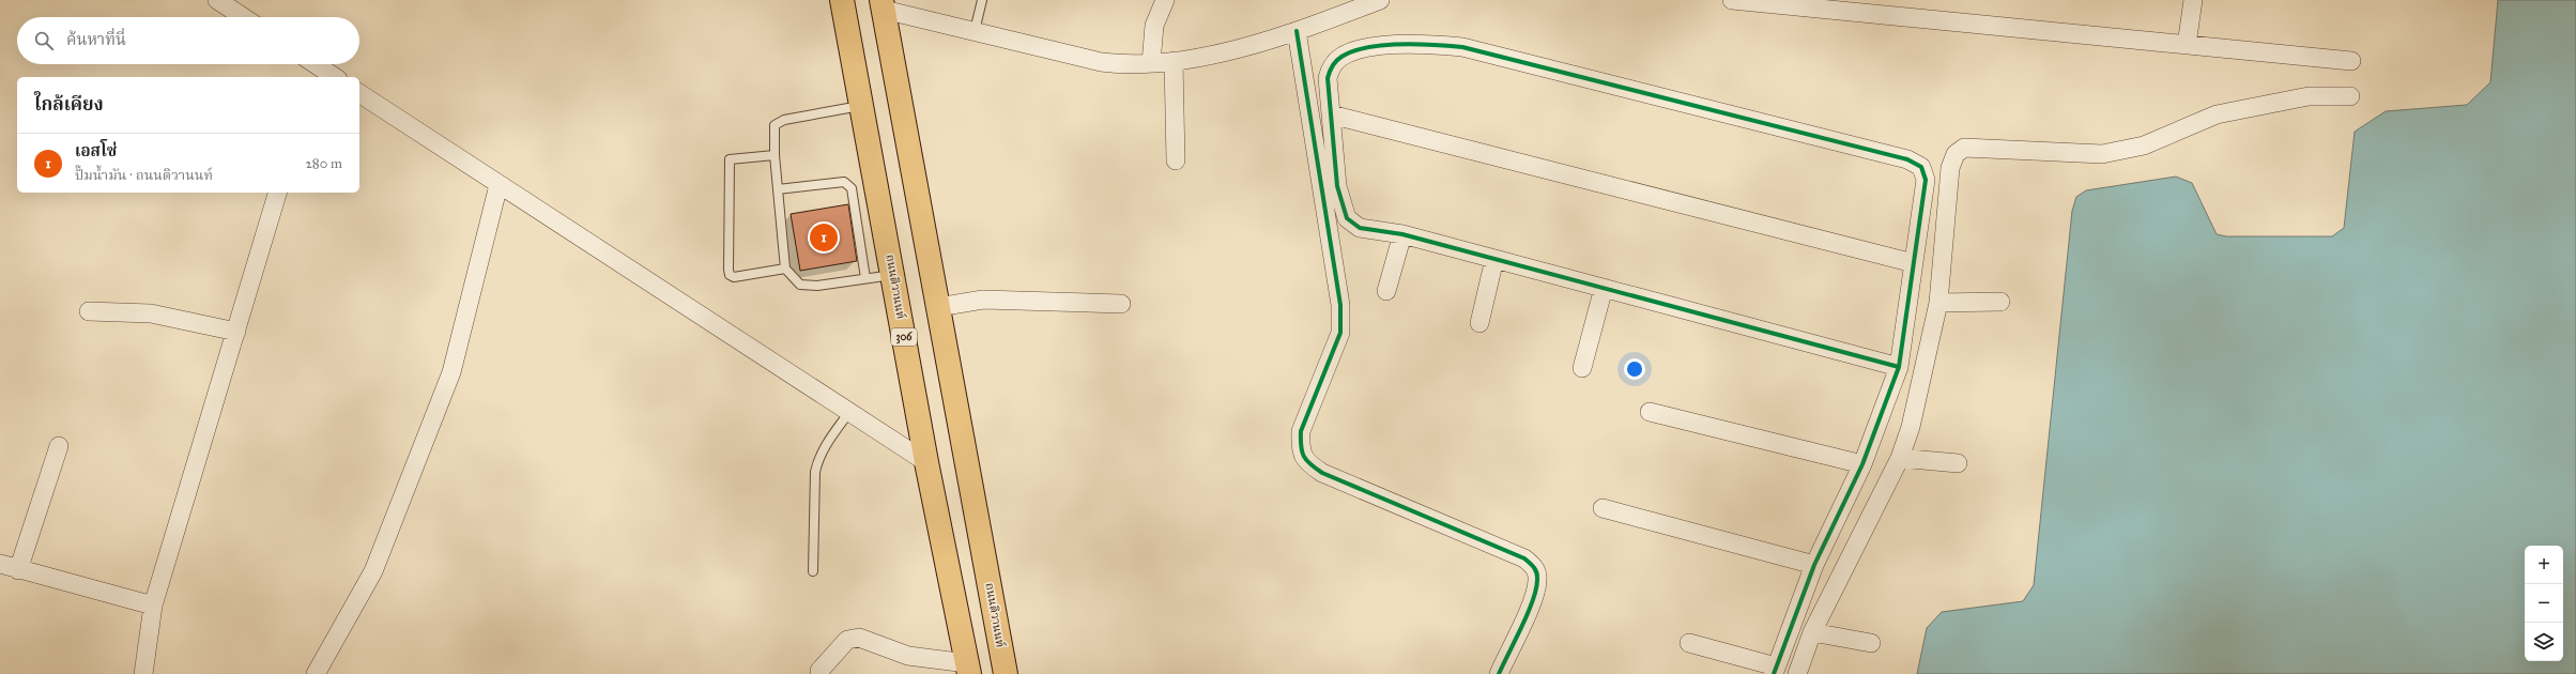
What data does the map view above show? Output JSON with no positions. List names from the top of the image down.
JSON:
{
  "streets": {
    "main road": ["ถนนติวานนท์", "306"]
  },
  "page": {
    "search": "ค้นหาที่นี่",
    "heading": "ใกล้เคียง",
    "list": [
      {
        "mark": "1",
        "name": "เอสโซ่",
        "note": "ปั๊มน้ำมัน · ถนนติวานนท์",
        "value": "280 m"
      }
    ],
    "pins": "1",
    "map_buttons": ["+", "−"]
  }
}
